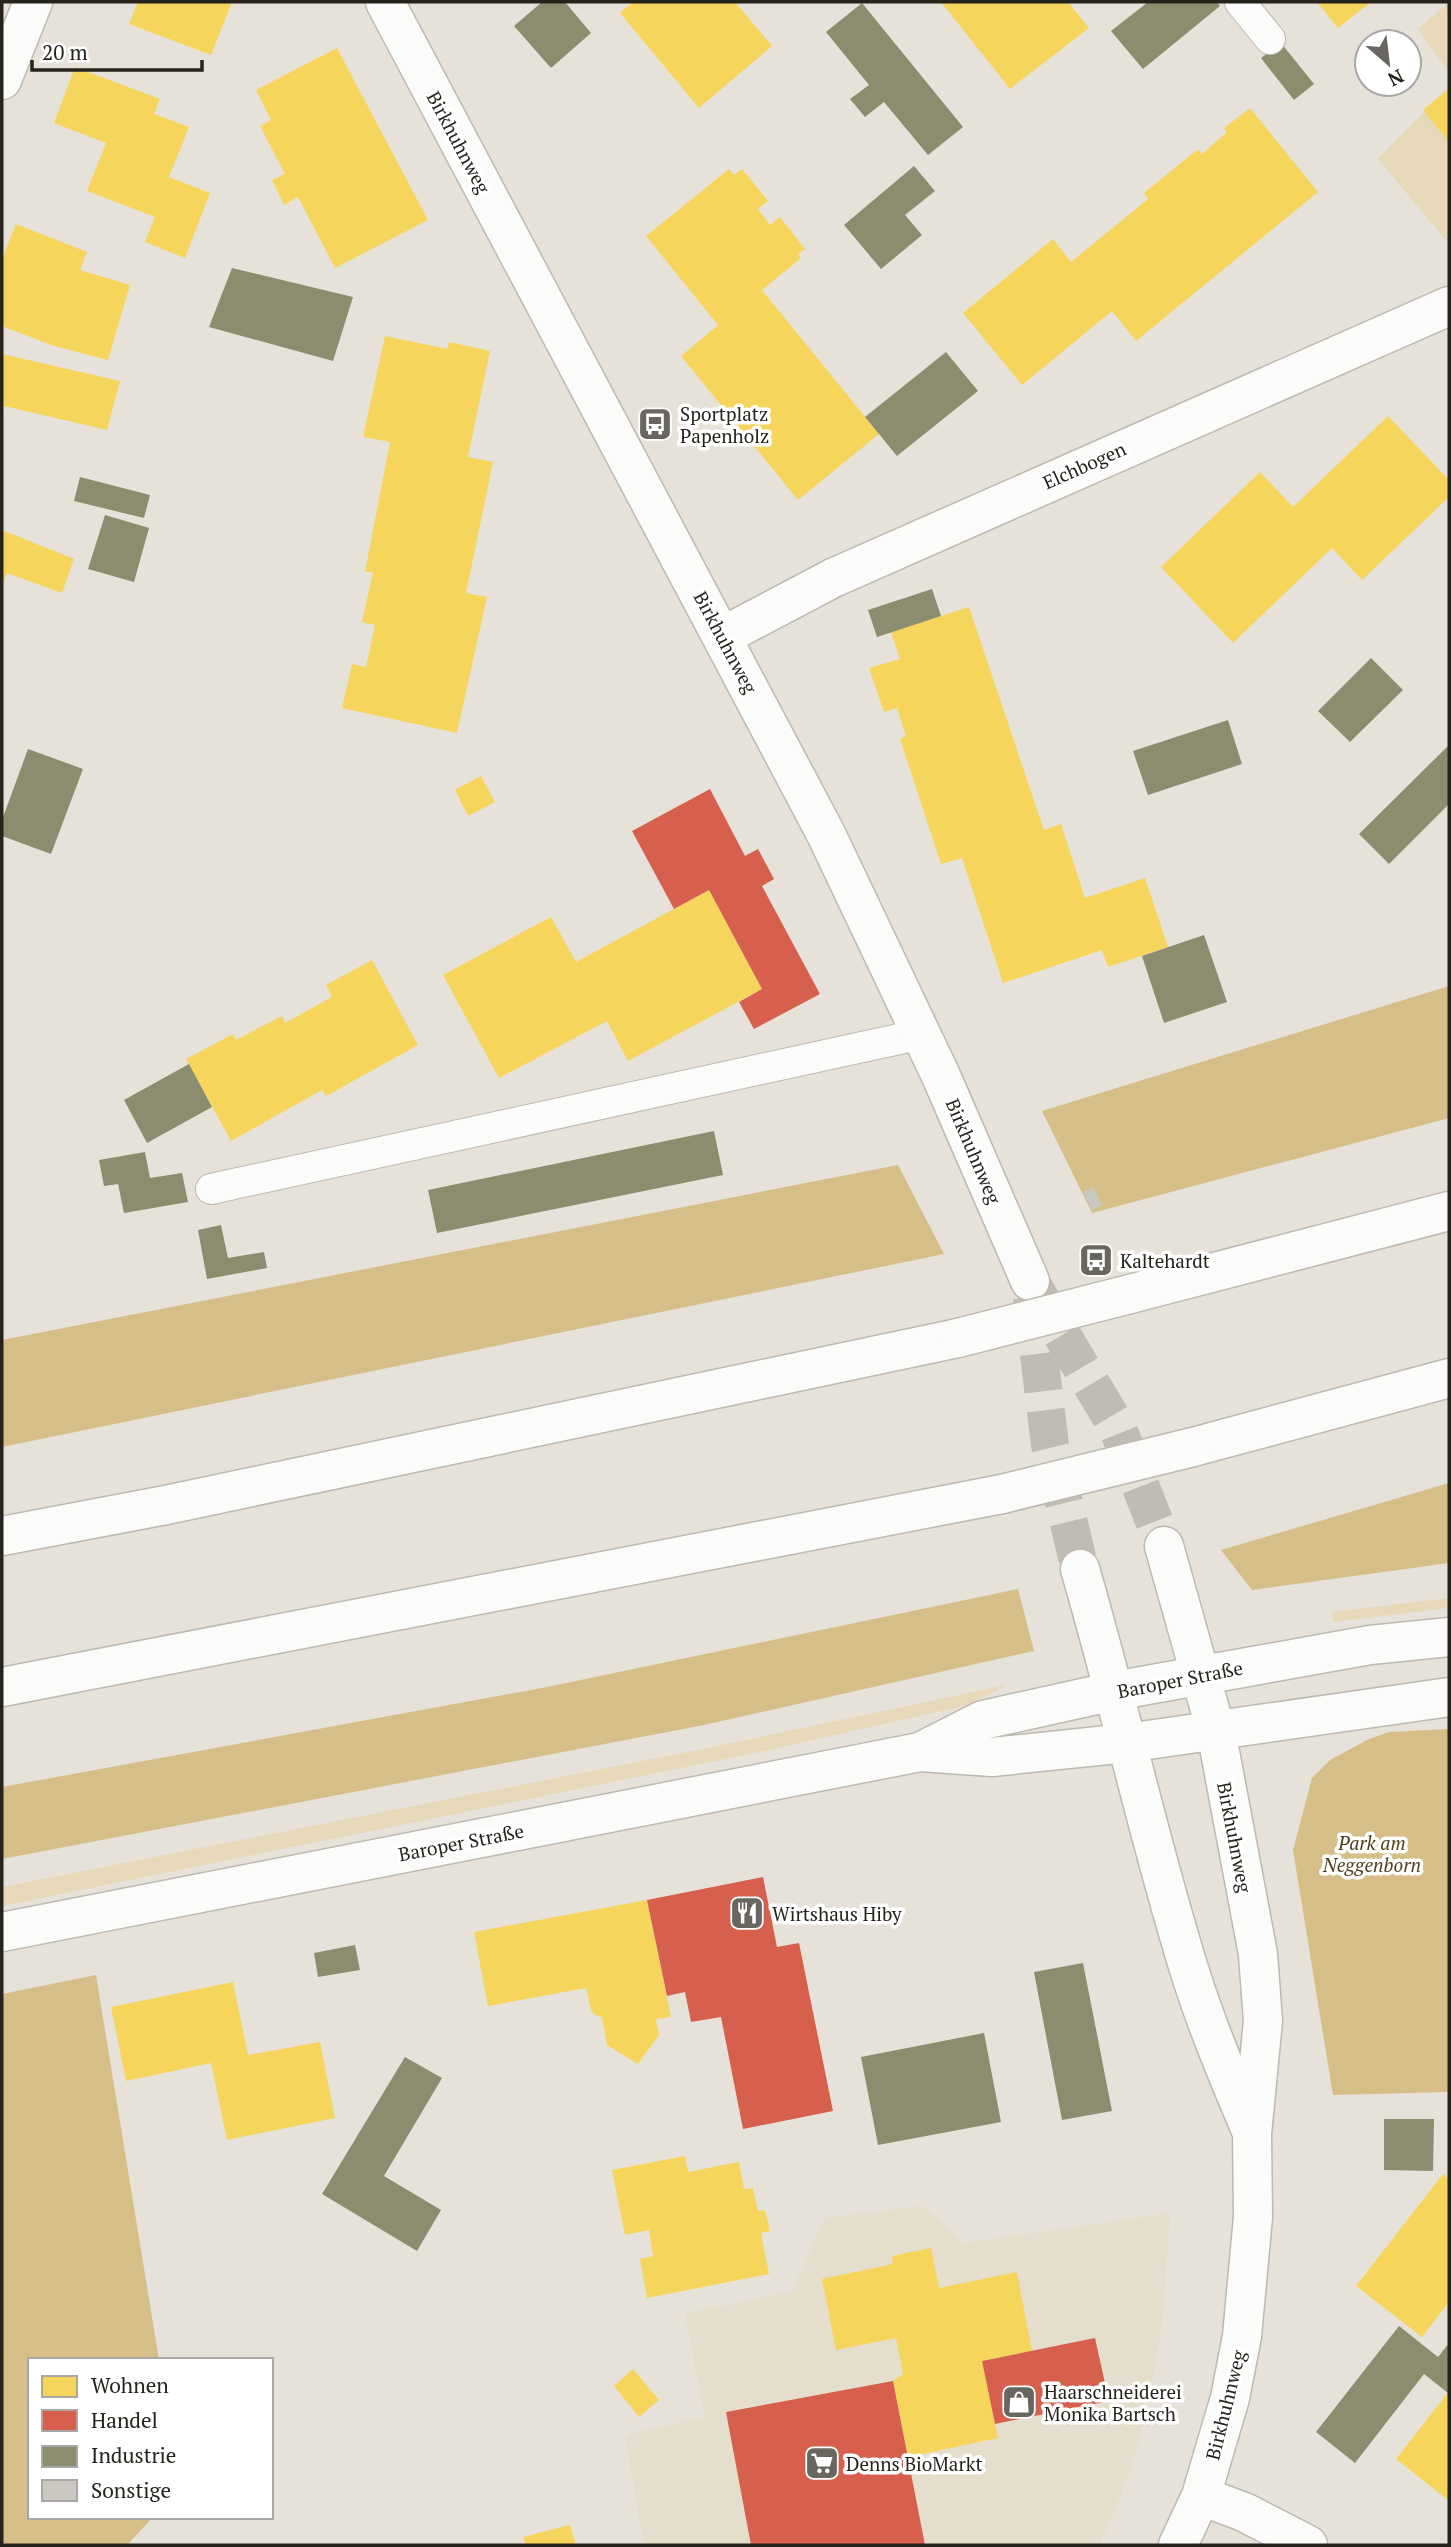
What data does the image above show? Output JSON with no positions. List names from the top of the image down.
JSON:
{
  "streets": {
    "main road": ["Birkhuhnweg", "Elchbogen", "Baroper Straße"]
  },
  "crossings": [
    ["Birkhuhnweg", "Elchbogen"],
    ["Birkhuhnweg", "Baroper Straße"]
  ],
  "parks": ["Park am Neggenborn"],
  "places": {
    "bus stop": ["Sportplatz Papenholz", "Kaltehardt"],
    "restaurant": ["Wirtshaus Hiby"],
    "shop": ["Haarschneiderei Monika Bartsch"],
    "supermarket": ["Denns BioMarkt"]
  },
  "legend": [
    "Wohnen",
    "Handel",
    "Industrie",
    "Sonstige"
  ],
  "scale_bar": "20 m",
  "north": "bottom right"
}
